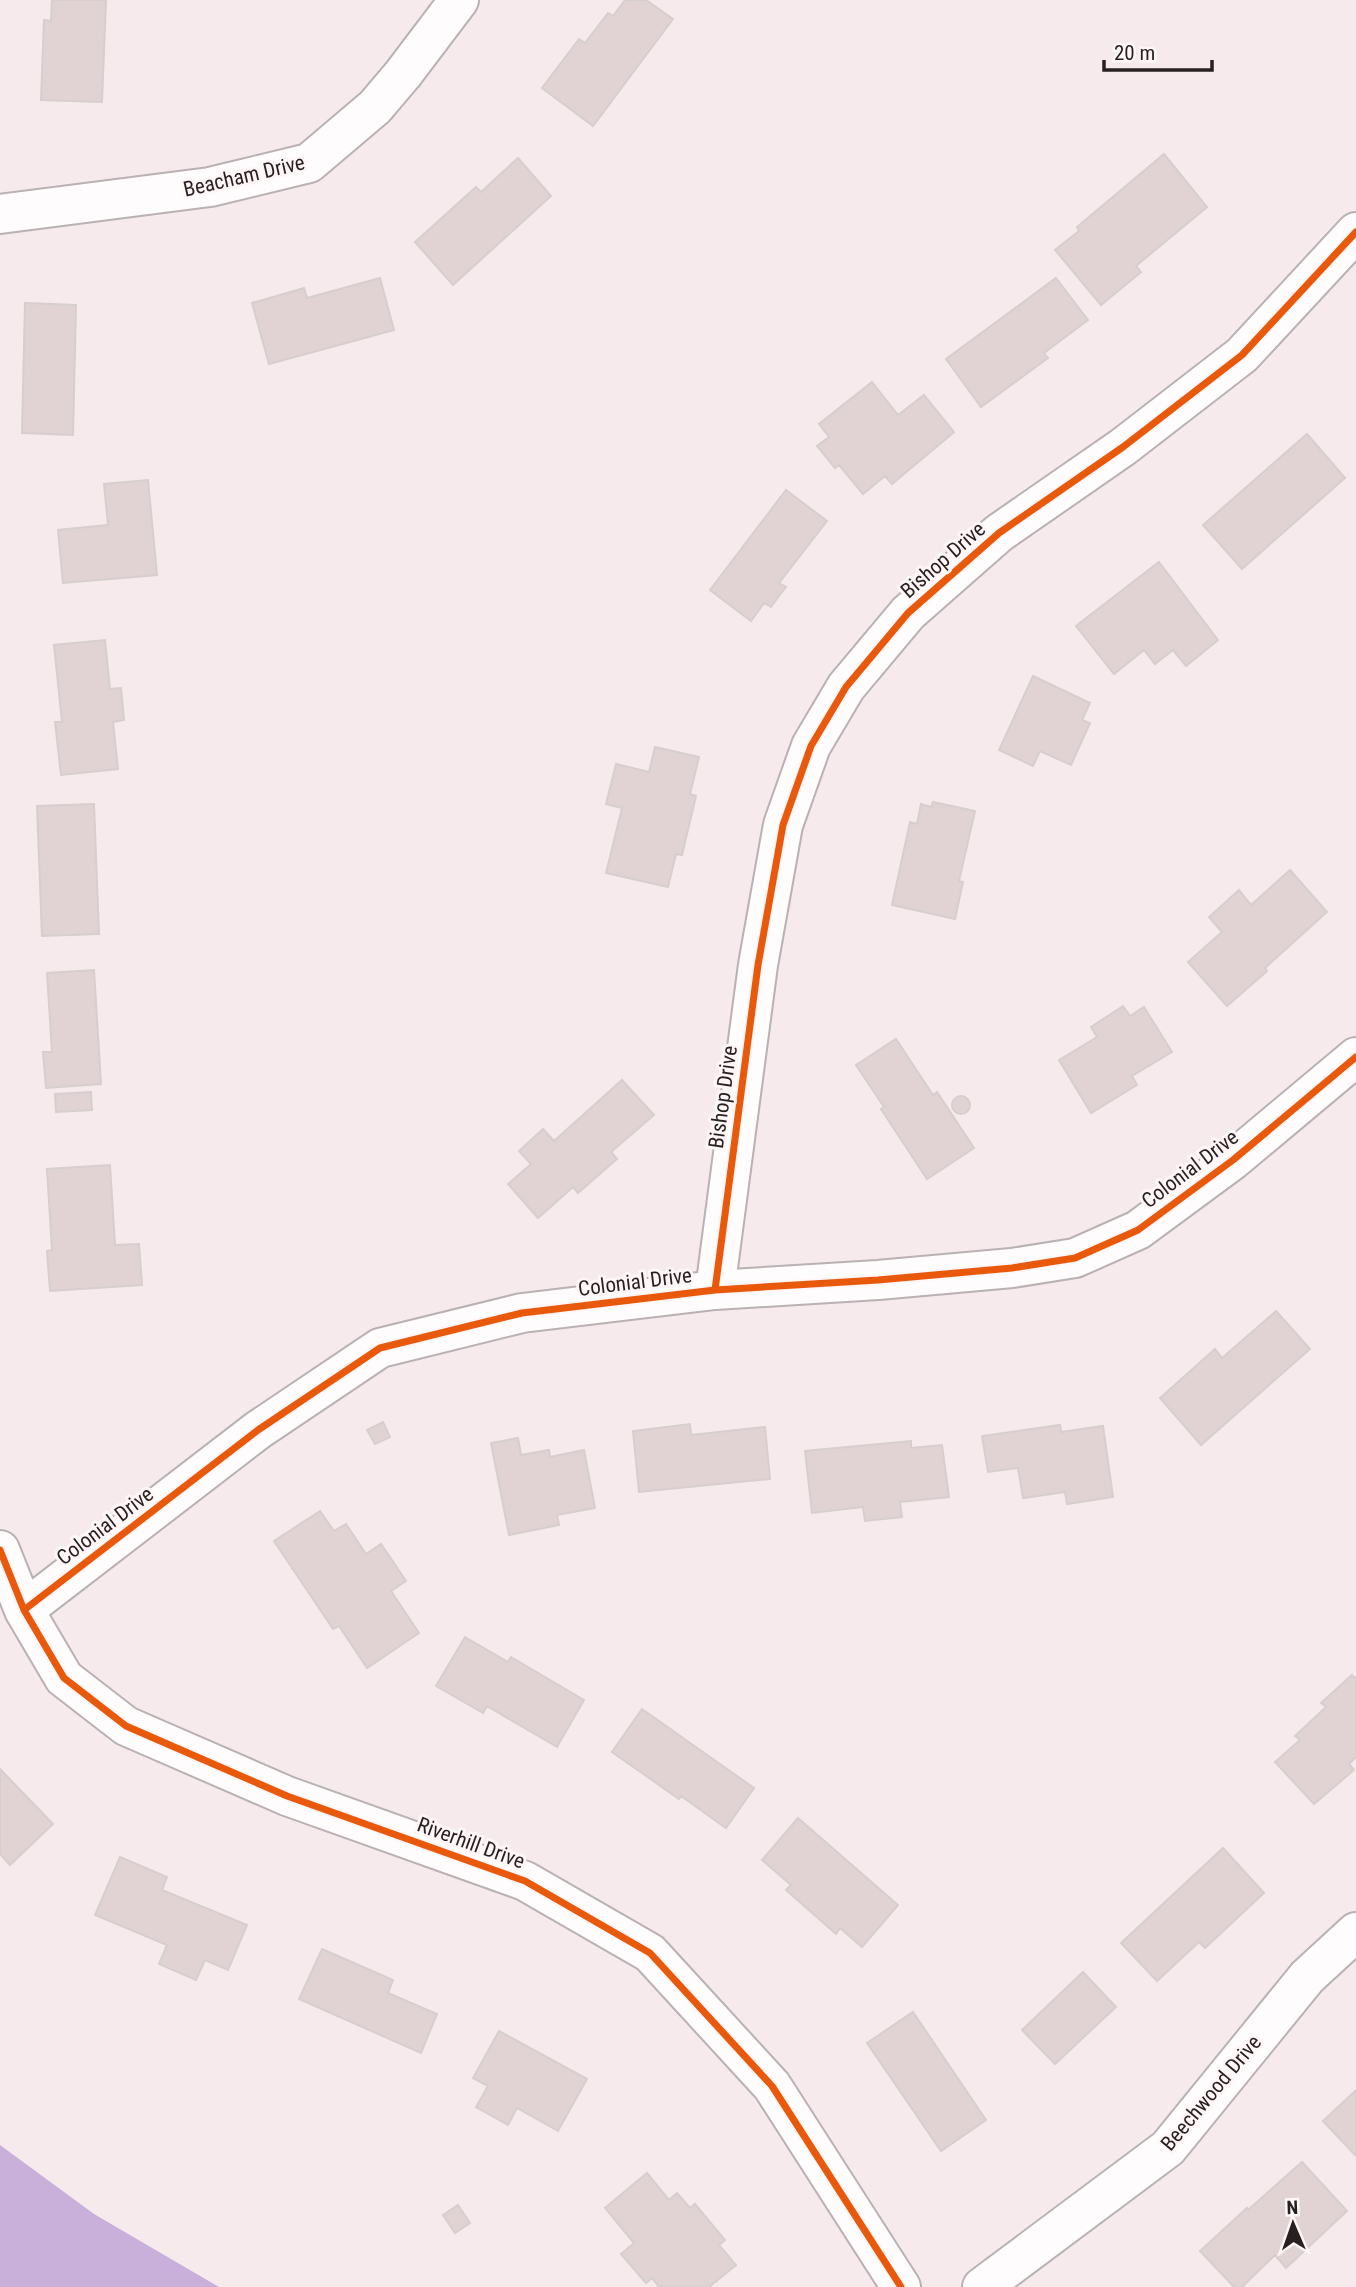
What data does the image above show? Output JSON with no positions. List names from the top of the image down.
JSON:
{
  "streets": {
    "street": [
      "Beacham Drive",
      "Bishop Drive",
      "Colonial Drive",
      "Riverhill Drive",
      "Beechwood Drive"
    ]
  },
  "crossings": [
    ["Bishop Drive", "Colonial Drive"],
    ["Colonial Drive", "Riverhill Drive"]
  ],
  "scale_bar": "20 m",
  "north": "top"
}
